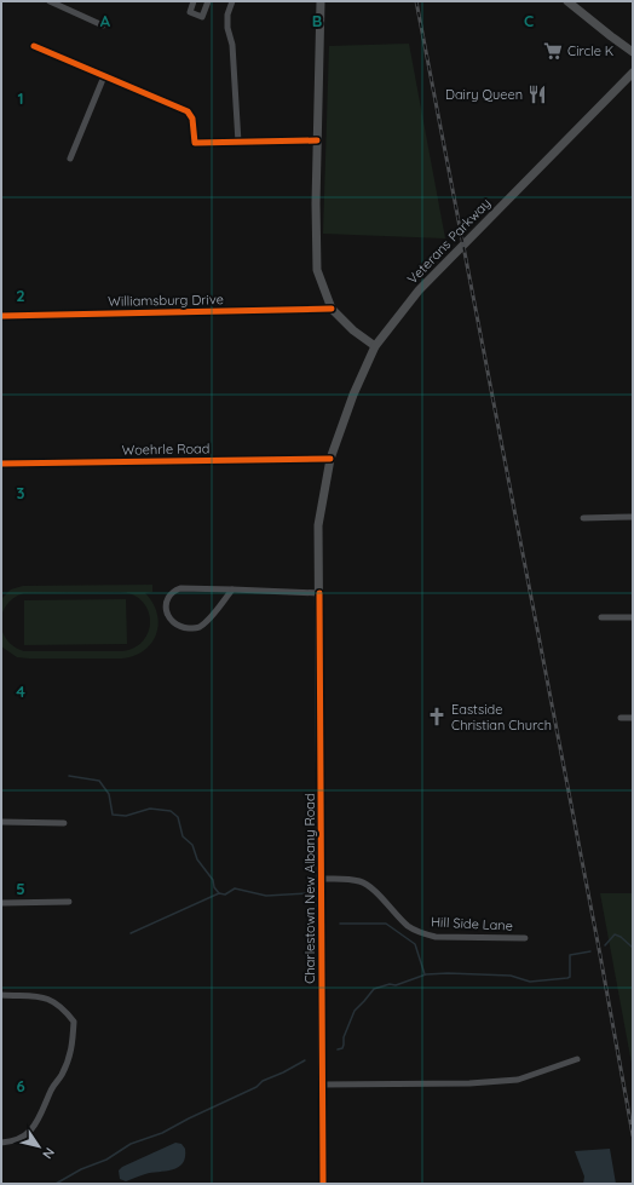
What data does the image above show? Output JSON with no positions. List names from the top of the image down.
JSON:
{
  "streets": {
    "main road": ["Veterans Parkway", "Charlestown New Albany Road"],
    "street": ["Williamsburg Drive", "Woehrle Road", "Hill Side Lane"]
  },
  "crossings": [
    ["Veterans Parkway", "Woehrle Road"],
    ["Veterans Parkway", "Charlestown New Albany Road"],
    ["Woehrle Road", "Charlestown New Albany Road"],
    ["Charlestown New Albany Road", "Hill Side Lane"]
  ],
  "places": {
    "supermarket": ["Circle K"],
    "restaurant": ["Dairy Queen"],
    "church": ["Eastside Christian Church"]
  },
  "north": "bottom right",
  "grid": {
    "columns": ["A", "B", "C"],
    "rows": [
      "1",
      "2",
      "3",
      "4",
      "5",
      "6"
    ]
  }
}
